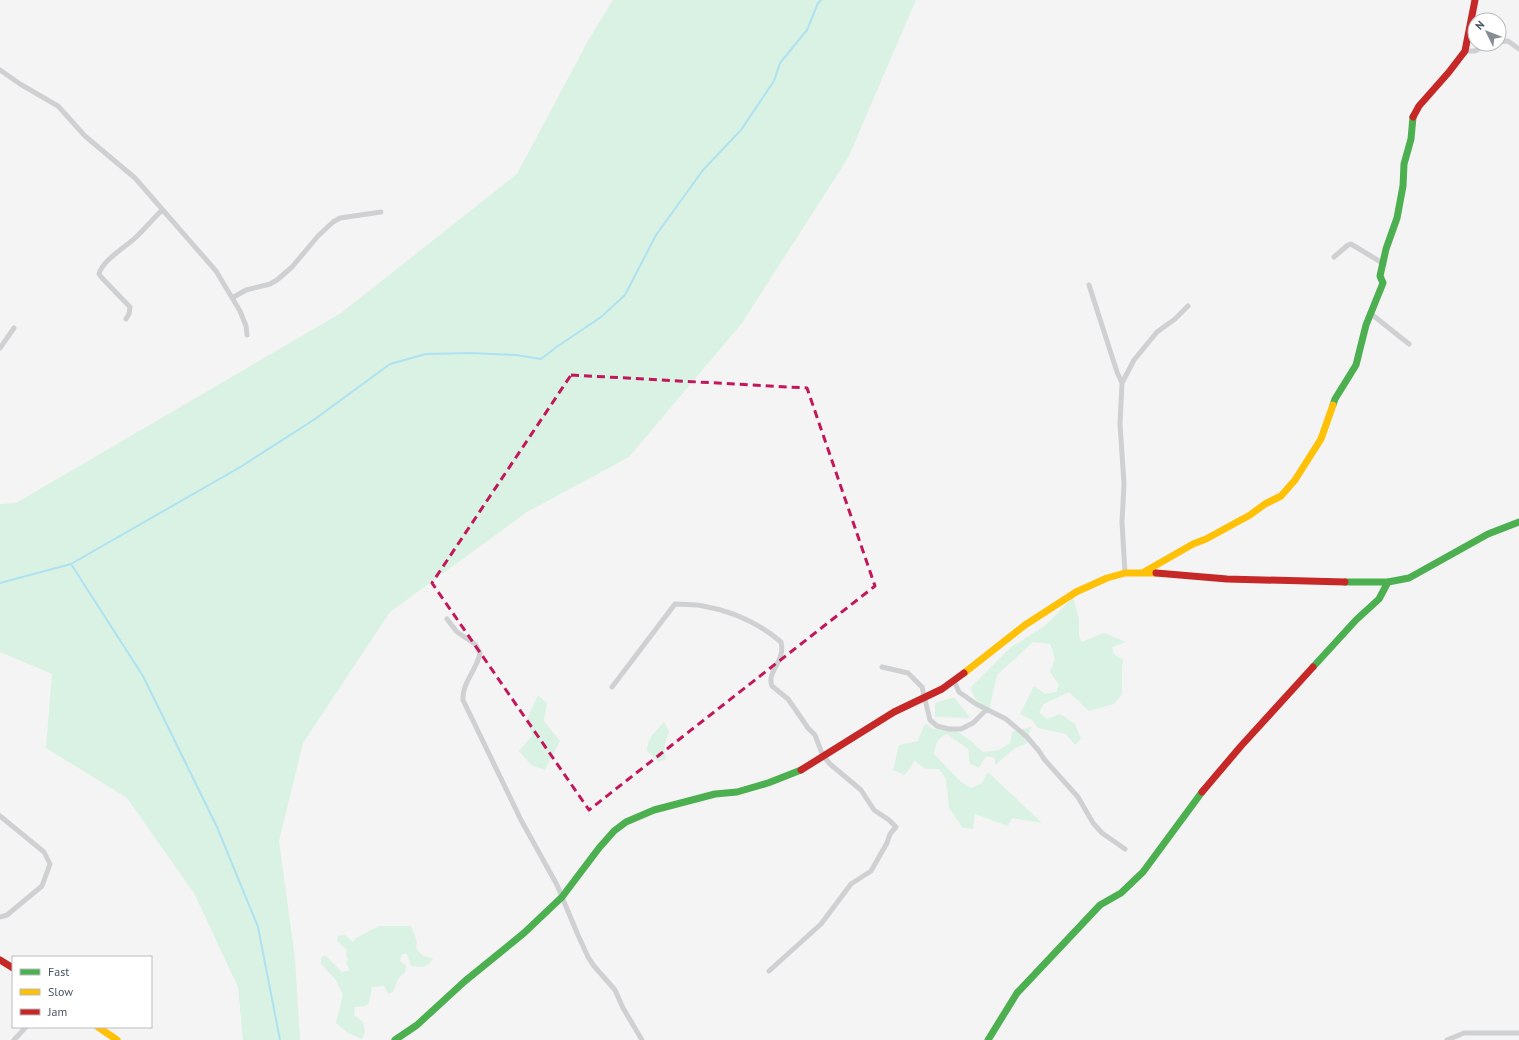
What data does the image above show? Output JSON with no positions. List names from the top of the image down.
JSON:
{
  "legend": ["Fast", "Slow", "Jam"],
  "north": "top left"
}
